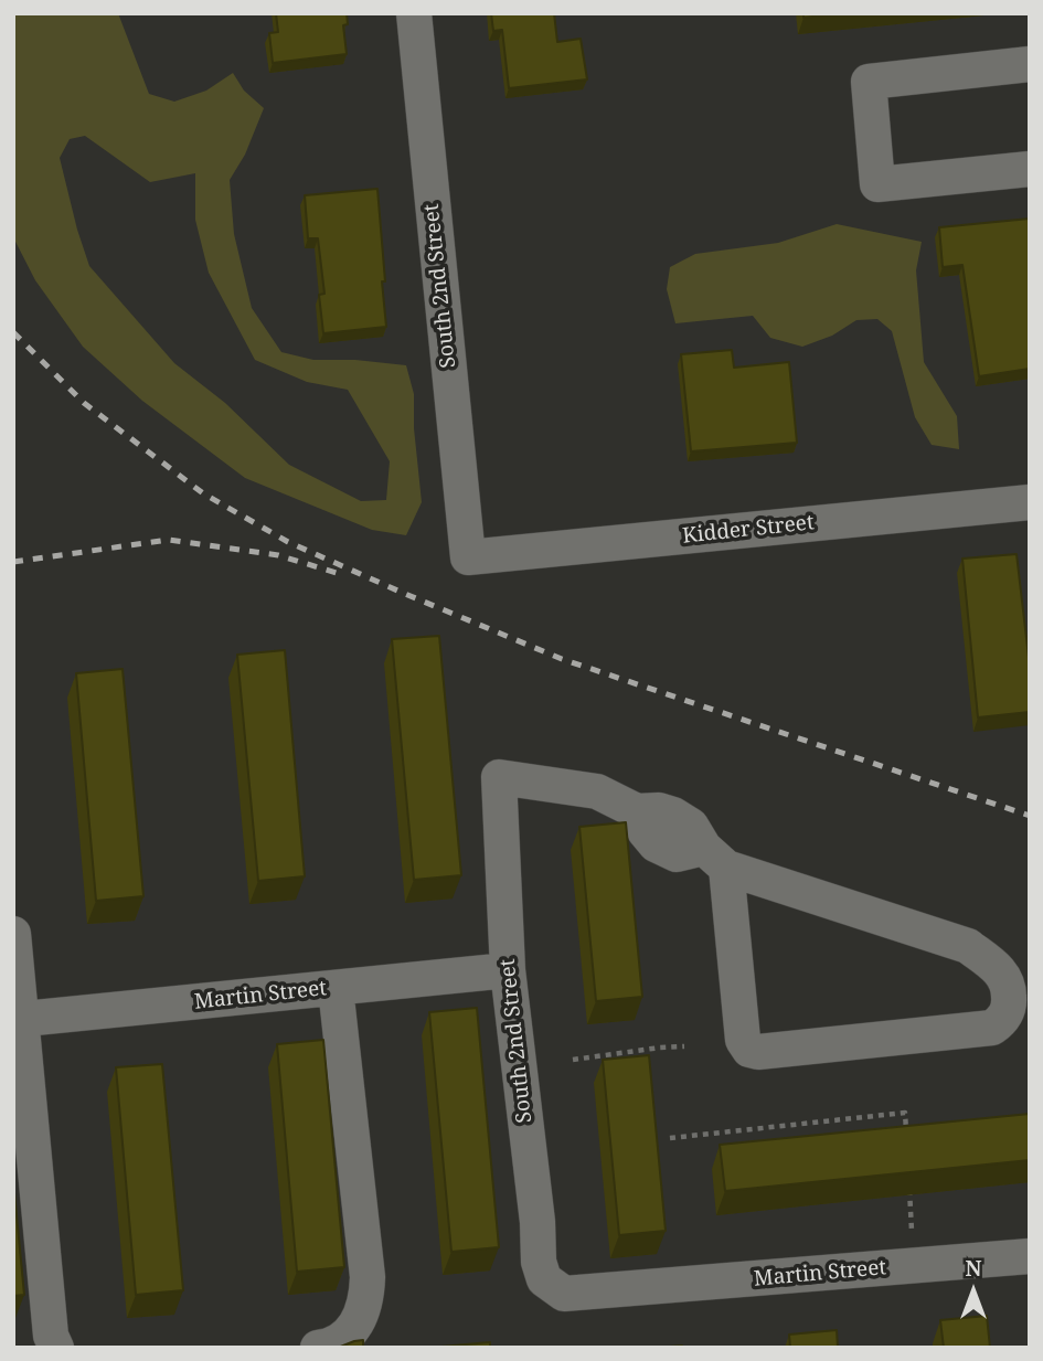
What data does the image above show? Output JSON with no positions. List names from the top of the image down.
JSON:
{
  "streets": {
    "street": ["South 2nd Street", "Kidder Street", "Martin Street"]
  },
  "crossings": [
    ["South 2nd Street", "Kidder Street"],
    ["South 2nd Street", "Martin Street"]
  ],
  "north": "top"
}
